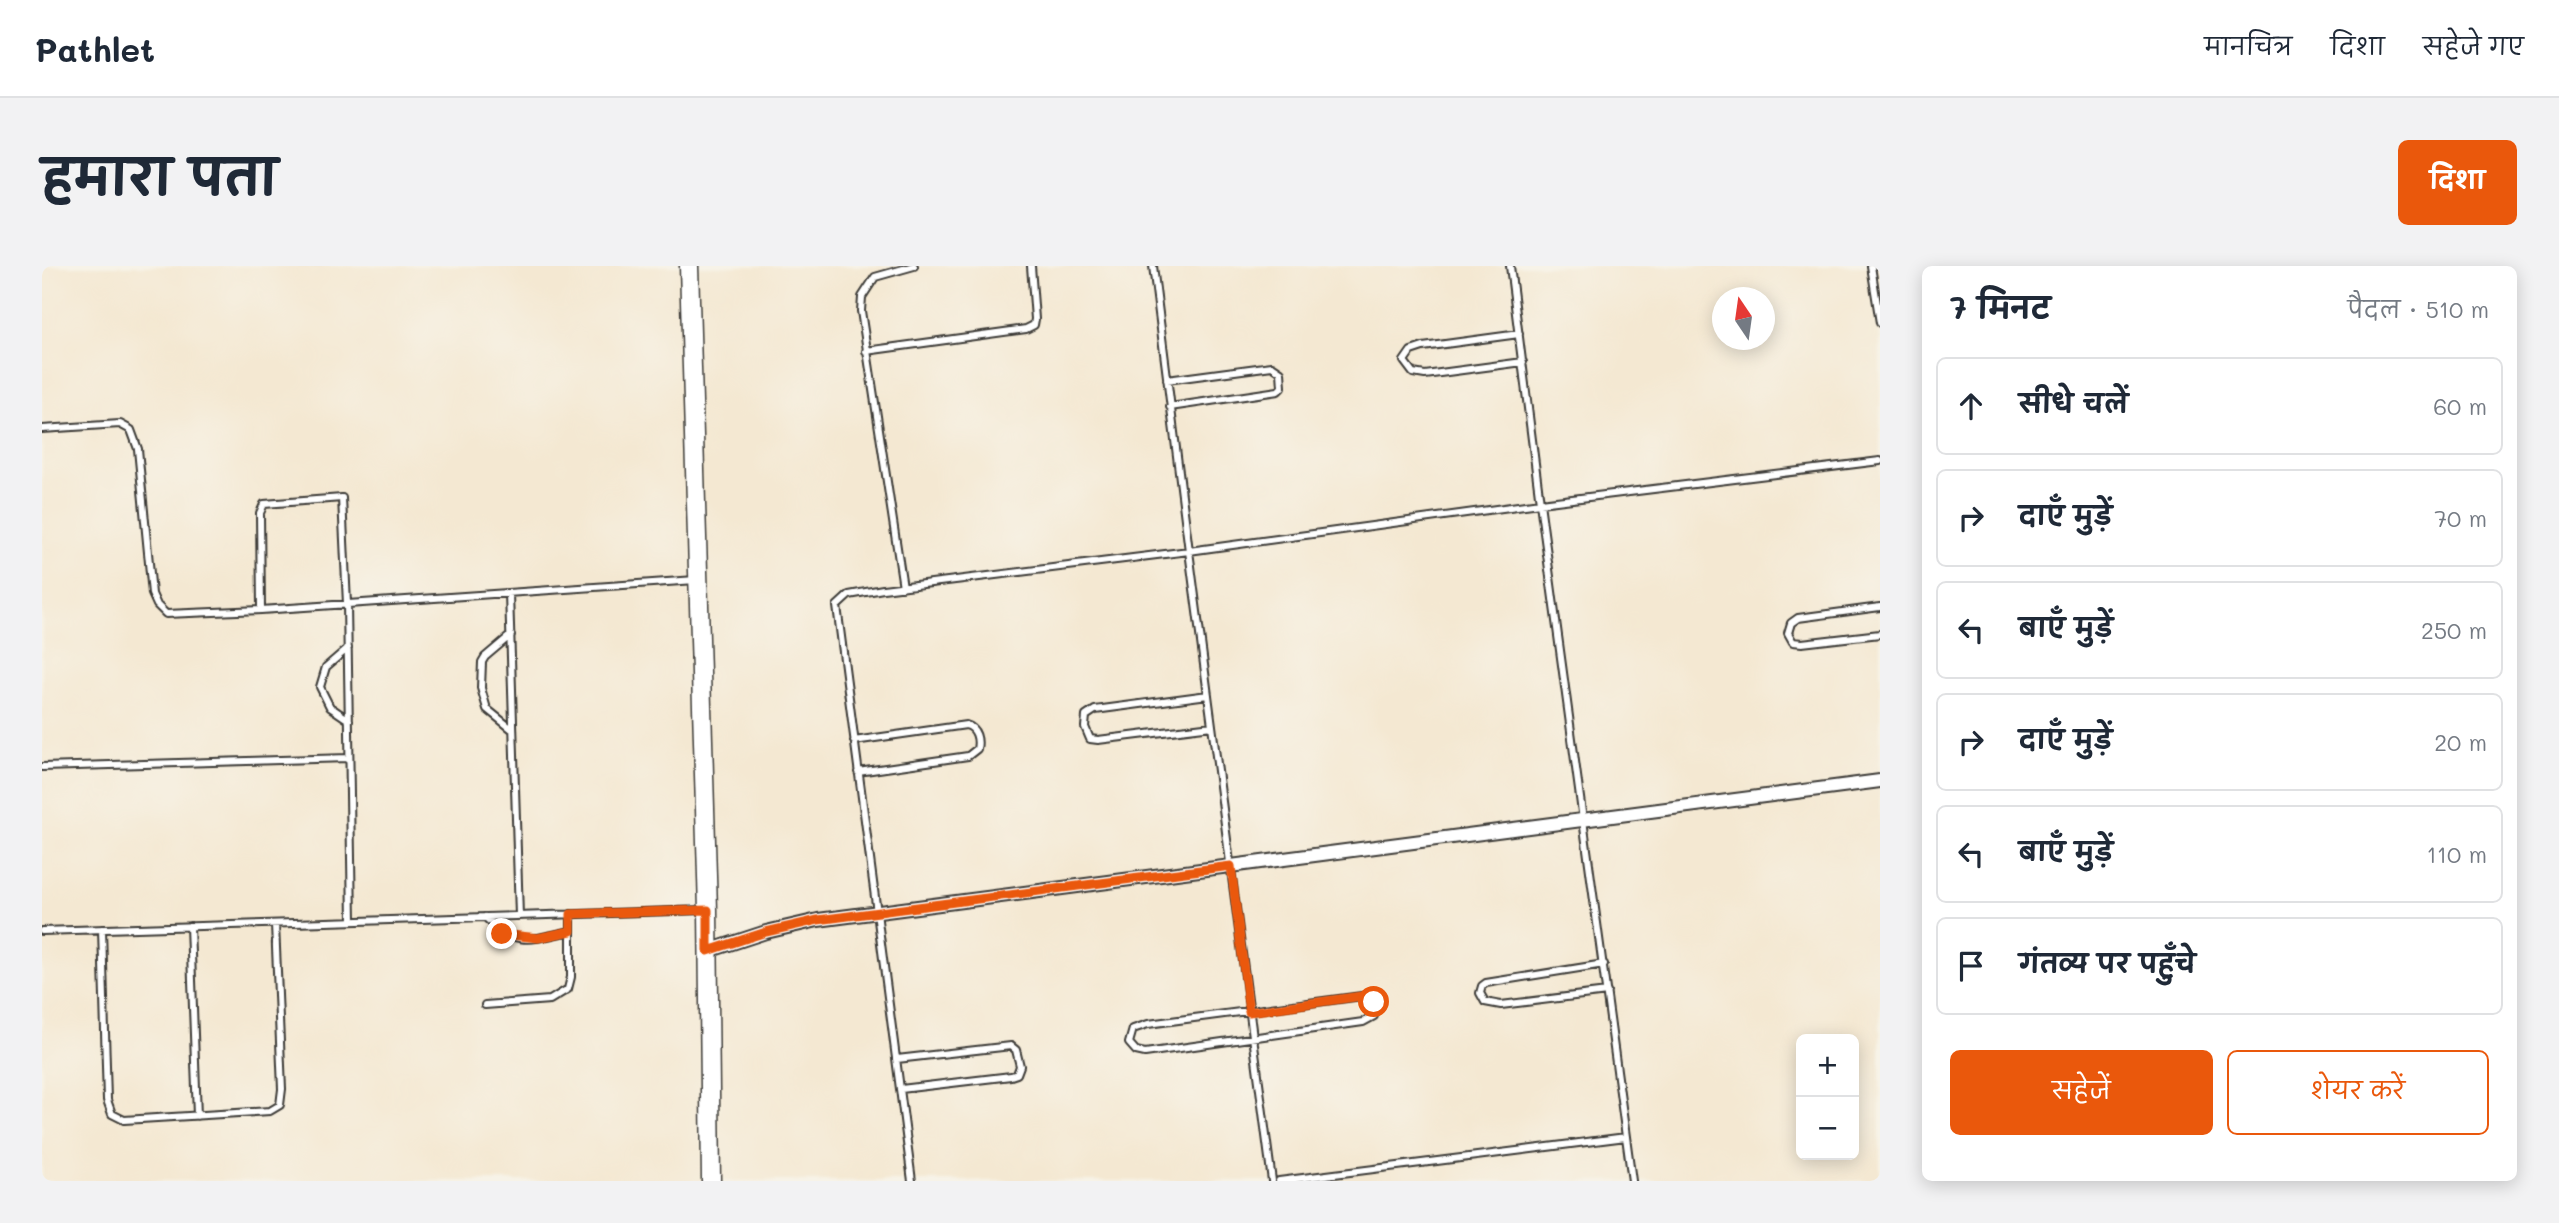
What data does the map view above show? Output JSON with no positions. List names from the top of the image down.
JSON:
{
  "north": "top",
  "page": {
    "header": "Pathlet",
    "nav": ["मानचित्र", "दिशा", "सहेजे गए"],
    "title": "हमारा पता",
    "buttons": [
      "दिशा",
      ["सहेजें", "शेयर करें"]
    ],
    "heading": ["7 मिनट", "पैदल · 510 m"],
    "list": [
      ["सीधे चलें", "60 m"],
      ["दाएँ मुड़ें", "70 m"],
      ["बाएँ मुड़ें", "250 m"],
      ["दाएँ मुड़ें", "20 m"],
      ["बाएँ मुड़ें", "110 m"],
      "गंतव्य पर पहुँचे"
    ],
    "map_buttons": ["+", "−"]
  }
}
